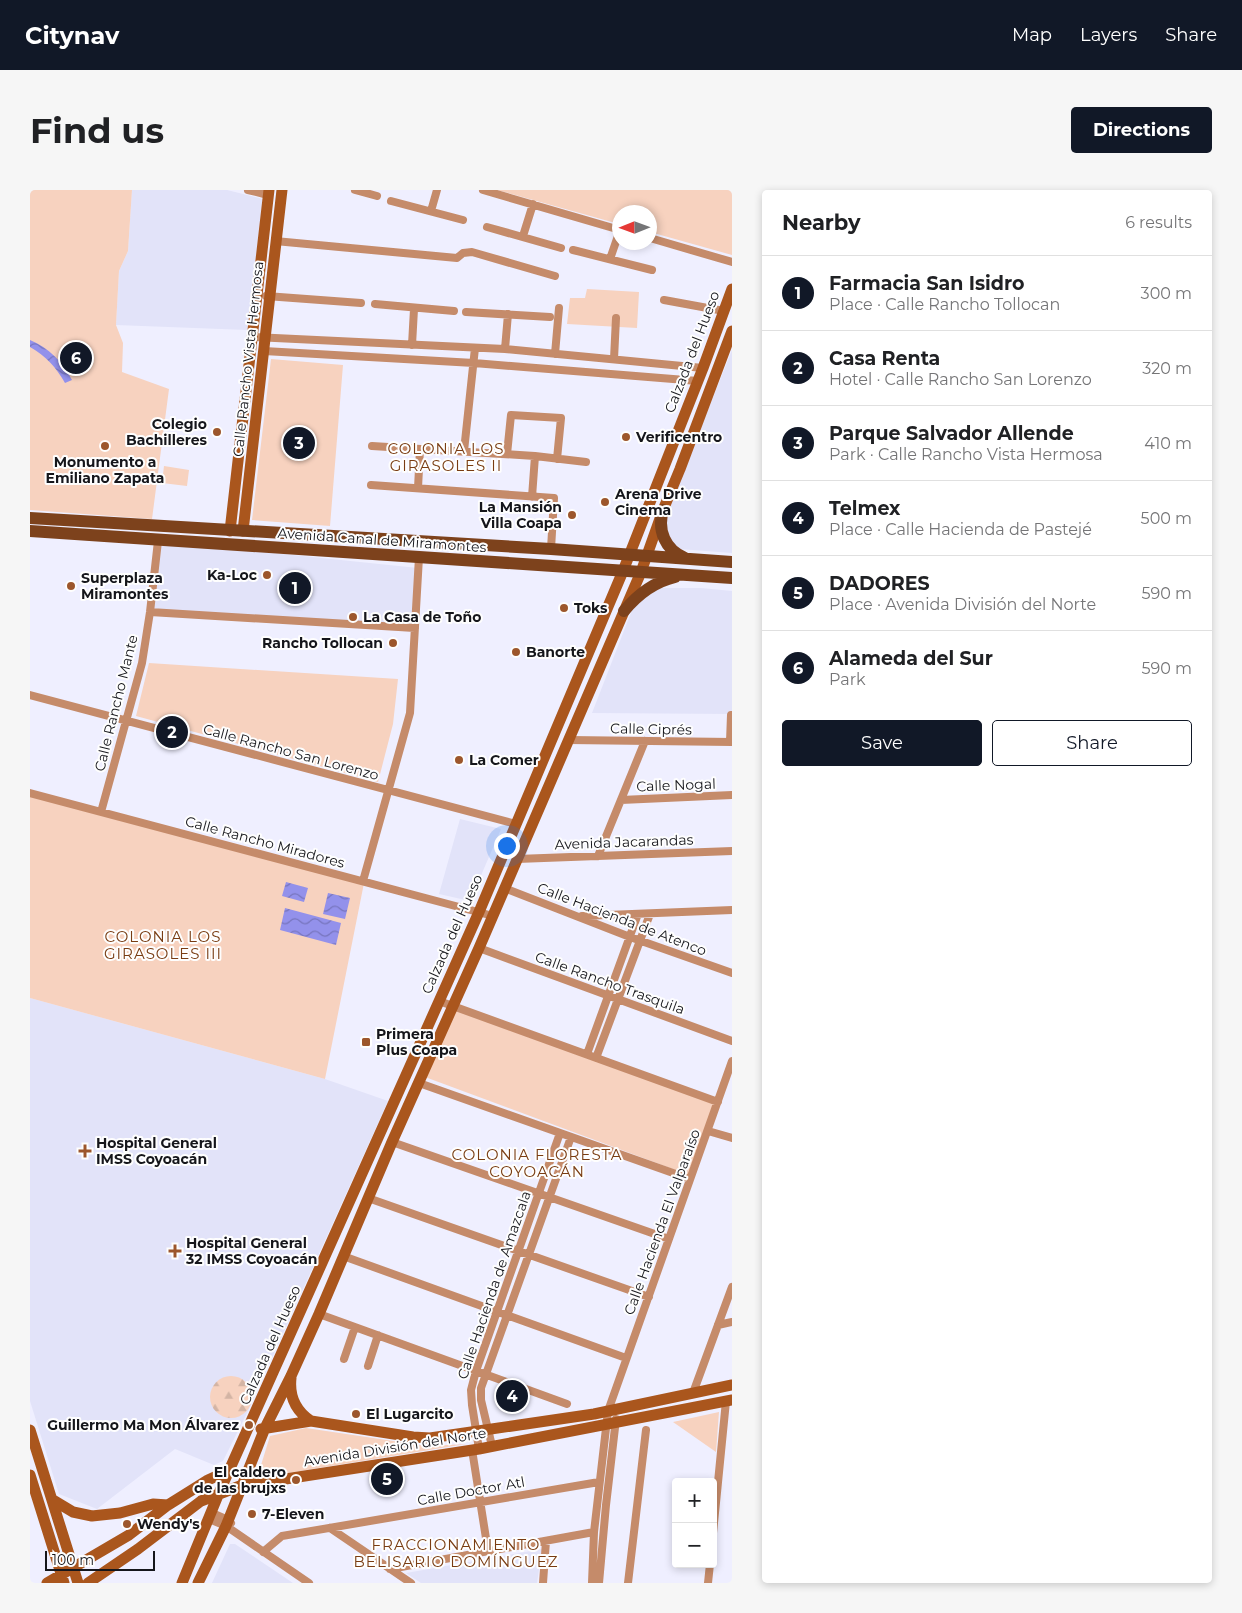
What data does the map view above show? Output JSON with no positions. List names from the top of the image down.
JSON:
{
  "streets": {
    "main road": [
      "Calzada del Hueso",
      "Calle Rancho Vista Hermosa",
      "Avenida Canal de Miramontes",
      "Avenida División del Norte"
    ],
    "street": [
      "Calle Rancho Mante",
      "Calle Ciprés",
      "Calle Rancho San Lorenzo",
      "Calle Nogal",
      "Calle Rancho Miradores",
      "Avenida Jacarandas",
      "Calle Hacienda de Atenco",
      "Calle Rancho Trasquila",
      "Calle Hacienda El Valparaíso",
      "Calle Hacienda de Amazcala",
      "Calle Doctor Atl"
    ]
  },
  "crossings": [
    ["Calzada del Hueso", "Avenida Canal de Miramontes"],
    ["Calzada del Hueso", "Calle Ciprés"],
    ["Calzada del Hueso", "Calle Rancho San Lorenzo"],
    ["Calzada del Hueso", "Calle Rancho Miradores"],
    ["Calzada del Hueso", "Avenida Jacarandas"],
    ["Calzada del Hueso", "Calle Hacienda de Atenco"],
    ["Calzada del Hueso", "Calle Rancho Trasquila"],
    ["Calzada del Hueso", "Avenida División del Norte"],
    ["Calle Rancho Vista Hermosa", "Avenida Canal de Miramontes"],
    ["Avenida Canal de Miramontes", "Calle Rancho Mante"],
    ["Calle Rancho Mante", "Calle Rancho San Lorenzo"],
    ["Calle Rancho Mante", "Calle Rancho Miradores"],
    ["Calle Hacienda El Valparaíso", "Avenida División del Norte"],
    ["Calle Hacienda de Amazcala", "Avenida División del Norte"],
    ["Calle Hacienda de Amazcala", "Calle Doctor Atl"]
  ],
  "districts": [
    "COLONIA LOS GIRASOLES II",
    "COLONIA LOS GIRASOLES III",
    "COLONIA FLORESTA COYOACÁN",
    "FRACCIONAMIENTO BELISARIO DOMÍNGUEZ"
  ],
  "places": {
    "other": [
      "Colegio Bachilleres",
      "Verificentro",
      "Monumento a Emiliano Zapata",
      "Arena Drive Cinema",
      "La Mansión Villa Coapa",
      "Ka-Loc",
      "Superplaza Miramontes",
      "Toks",
      "La Casa de Toño",
      "Rancho Tollocan",
      "Banorte",
      "La Comer",
      "El Lugarcito",
      "Guillermo Ma Mon Álvarez",
      "El caldero de las brujxs",
      "7-Eleven",
      "Wendy's"
    ],
    "transit": ["Primera Plus Coapa"],
    "health": ["Hospital General IMSS Coyoacán", "Hospital General 32 IMSS Coyoacán"]
  },
  "scale_bar": "100 m",
  "north": "left",
  "page": {
    "header": "Citynav",
    "nav": ["Map", "Layers", "Share"],
    "buttons": [
      "Directions",
      ["Save", "Share"]
    ],
    "title": "Find us",
    "heading": ["Nearby", "6 results"],
    "list": [
      {
        "mark": "1",
        "name": "Farmacia San Isidro",
        "note": "Place · Calle Rancho Tollocan",
        "value": "300 m"
      },
      {
        "mark": "2",
        "name": "Casa Renta",
        "note": "Hotel · Calle Rancho San Lorenzo",
        "value": "320 m"
      },
      {
        "mark": "3",
        "name": "Parque Salvador Allende",
        "note": "Park · Calle Rancho Vista Hermosa",
        "value": "410 m"
      },
      {
        "mark": "4",
        "name": "Telmex",
        "note": "Place · Calle Hacienda de Pastejé",
        "value": "500 m"
      },
      {
        "mark": "5",
        "name": "DADORES",
        "note": "Place · Avenida División del Norte",
        "value": "590 m"
      },
      {
        "mark": "6",
        "name": "Alameda del Sur",
        "note": "Park",
        "value": "590 m"
      }
    ],
    "pins": [
      "6",
      "3",
      "1",
      "2",
      "4",
      "5"
    ],
    "map_buttons": ["+", "−"],
    "scale": "100 m"
  }
}
